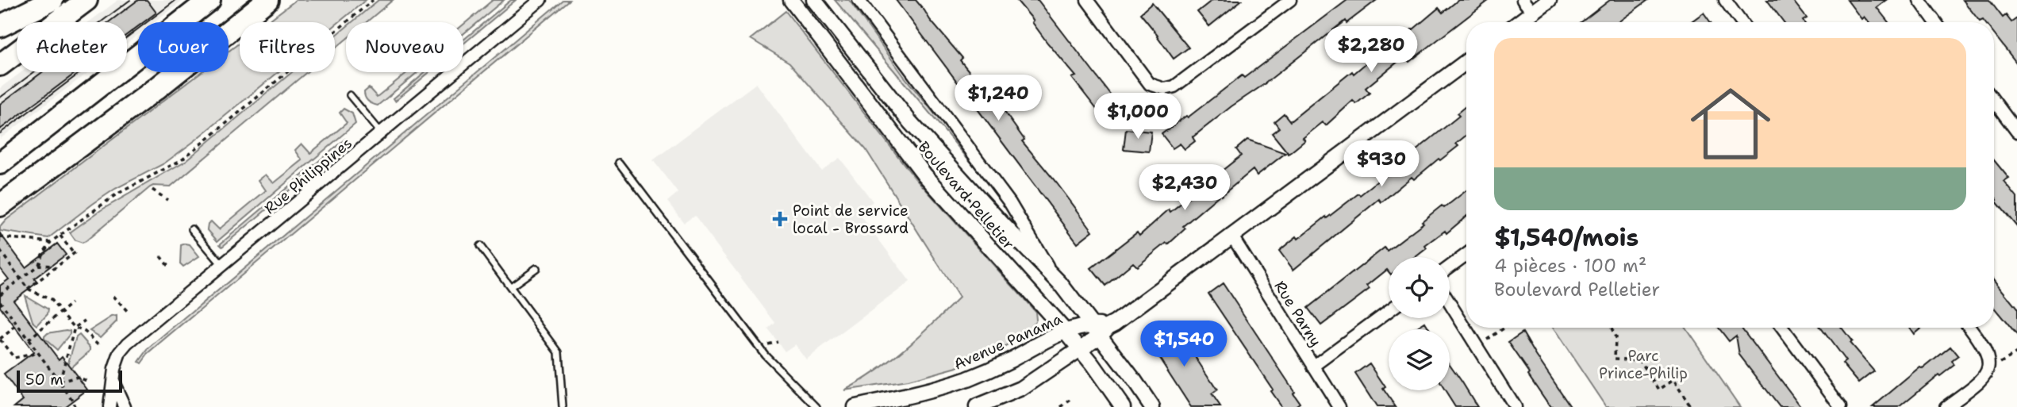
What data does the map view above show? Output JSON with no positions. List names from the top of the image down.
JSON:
{
  "streets": {
    "street": [
      "Rue Philippines",
      "Boulevard Pelletier",
      "Rue Parny",
      "Avenue Panama"
    ]
  },
  "crossings": [
    ["Boulevard Pelletier", "Avenue Panama"],
    ["Rue Parny", "Avenue Panama"]
  ],
  "parks": ["Parc Prince-Philip"],
  "places": {
    "health": ["Point de service local - Brossard"]
  },
  "scale_bar": "50 m",
  "page": {
    "chip": [
      "Acheter",
      "Louer",
      "Filtres",
      "Nouveau"
    ],
    "list": [
      {
        "name": "$1,540/mois",
        "note": "4 pièces · 100 m² · Boulevard Pelletier"
      }
    ],
    "price": [
      "$2,280",
      "$1,240",
      "$1,000",
      "$930",
      "$2,430",
      "$1,540"
    ],
    "scale": "50 m"
  }
}
